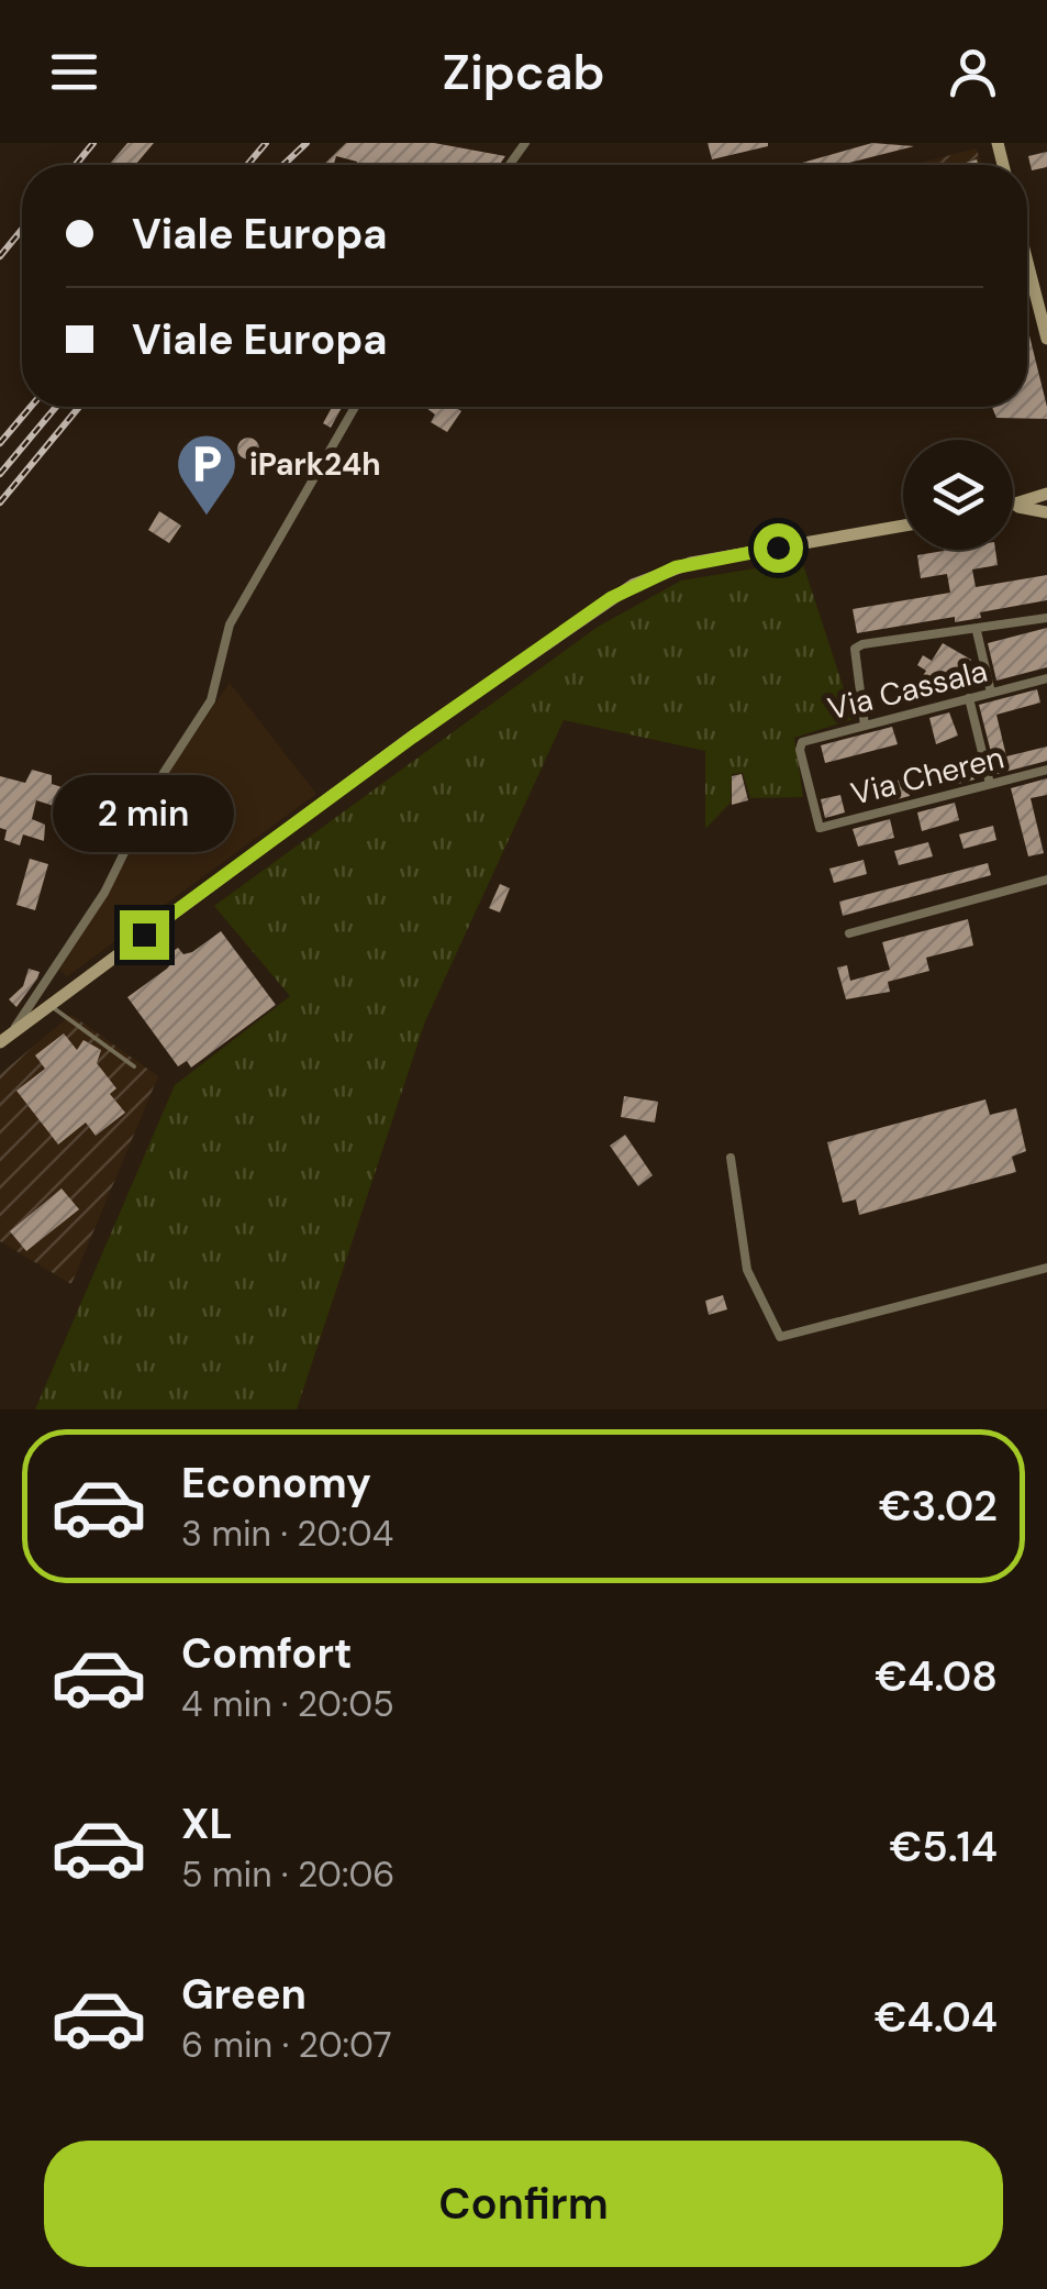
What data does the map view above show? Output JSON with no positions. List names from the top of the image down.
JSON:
{
  "streets": {
    "street": ["Via Cassala", "Via Cheren"]
  },
  "crossings": [
    ["Via Cassala", "Via Cheren"]
  ],
  "places": {
    "parking": ["iPark24h"]
  },
  "page": {
    "header": "Zipcab",
    "banner": ["Viale Europa", "Viale Europa"],
    "bubble": "2 min",
    "list": [
      {
        "name": "Economy",
        "note": "3 min · 20:04",
        "value": "€3.02"
      },
      {
        "name": "Comfort",
        "note": "4 min · 20:05",
        "value": "€4.08"
      },
      {
        "name": "XL",
        "note": "5 min · 20:06",
        "value": "€5.14"
      },
      {
        "name": "Green",
        "note": "6 min · 20:07",
        "value": "€4.04"
      }
    ],
    "buttons": "Confirm"
  }
}
